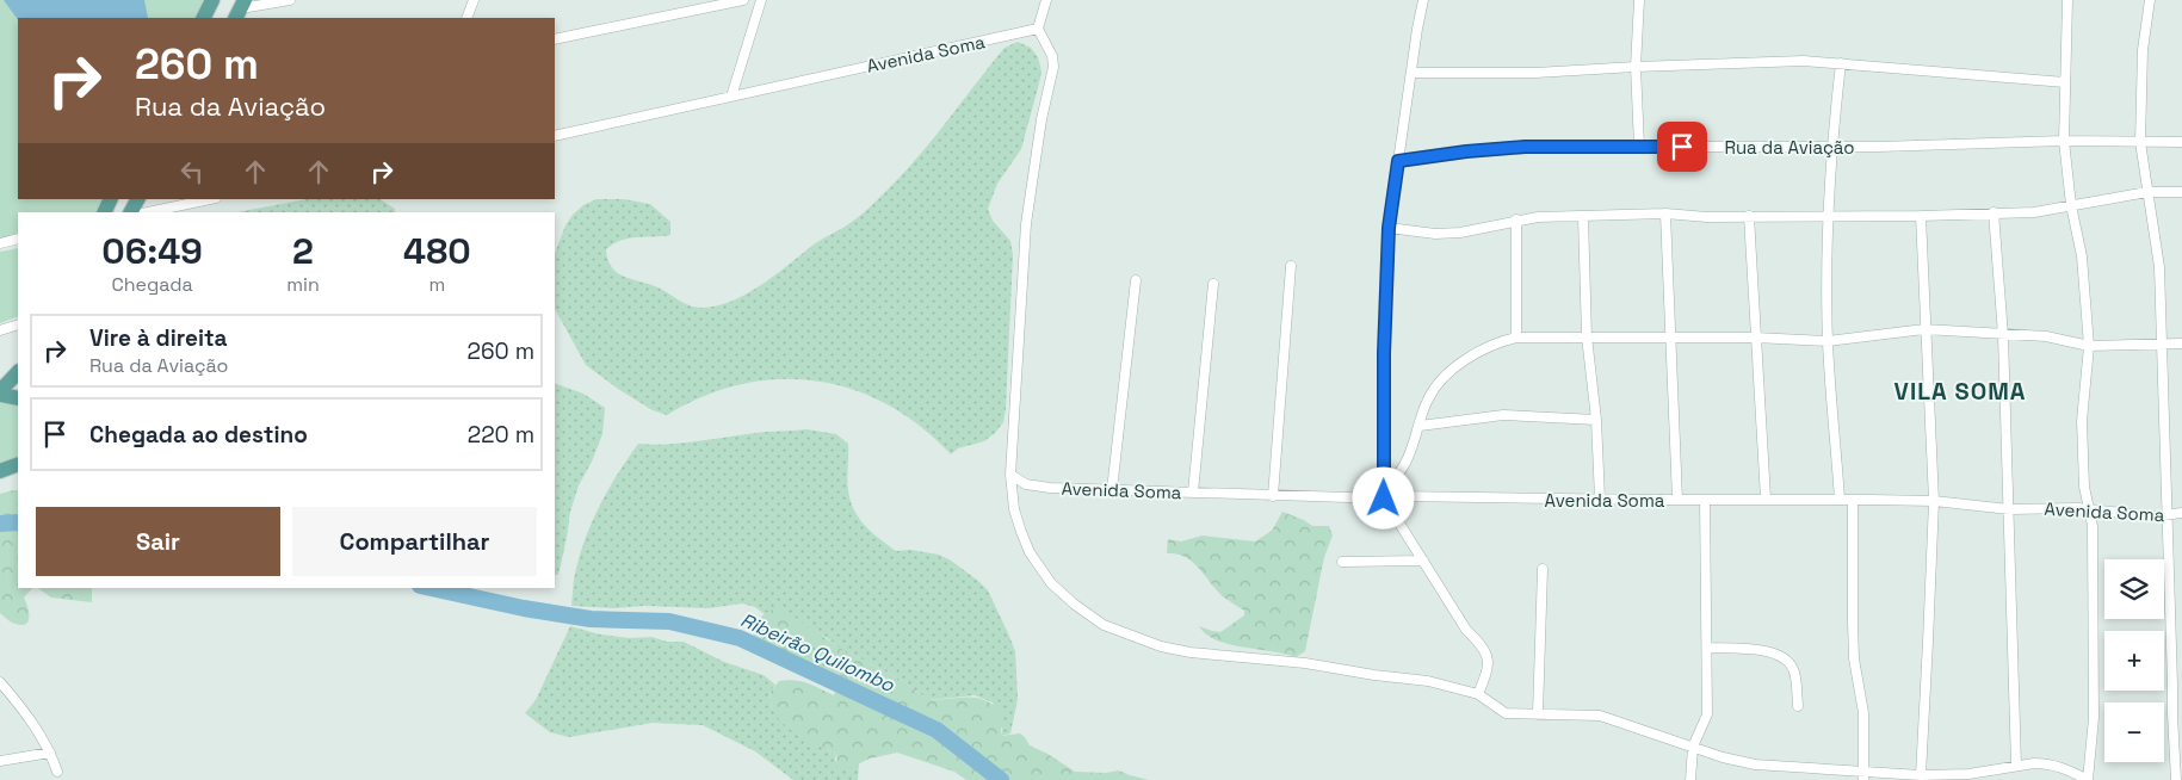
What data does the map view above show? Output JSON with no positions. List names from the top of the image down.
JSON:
{
  "streets": {
    "street": ["Avenida Soma", "Rua da Aviação"]
  },
  "districts": ["VILA SOMA"],
  "water": ["Ribeirão Quilombo"],
  "page": {
    "turn": ["260 m", "Rua da Aviação"],
    "eta": [
      "06:49",
      "Chegada",
      "2",
      "min",
      "480",
      "m"
    ],
    "list": [
      {
        "name": "Vire à direita",
        "note": "Rua da Aviação",
        "value": "260 m"
      },
      {
        "name": "Chegada ao destino",
        "value": "220 m"
      }
    ],
    "buttons": ["Sair", "Compartilhar"],
    "map_buttons": ["+", "−"]
  }
}
